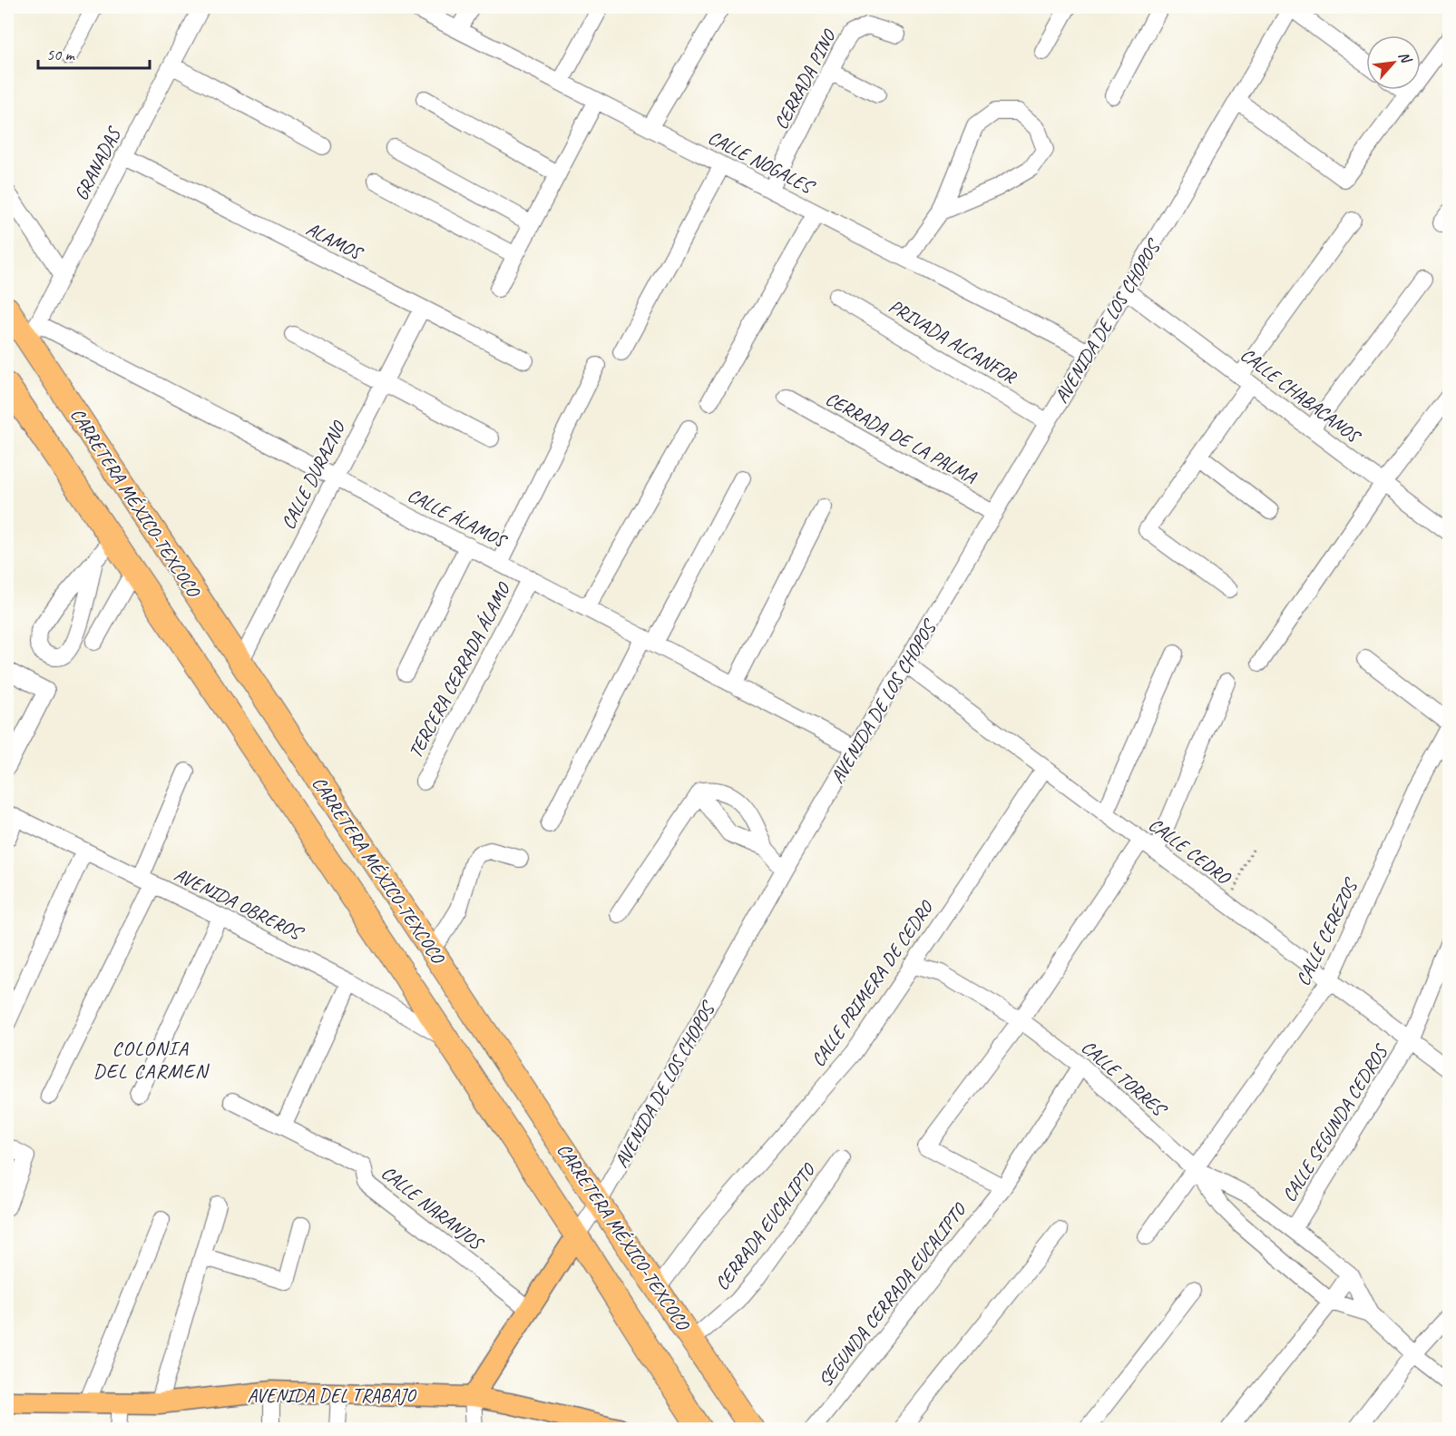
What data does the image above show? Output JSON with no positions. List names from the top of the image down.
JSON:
{
  "streets": {
    "highway": ["CARRETERA MÉXICO-TEXCOCO"],
    "main road": ["AVENIDA DE LOS CHOPOS", "AVENIDA DEL TRABAJO"],
    "street": [
      "CERRADA PINO",
      "CALLE NOGALES",
      "GRANADAS",
      "ALAMOS",
      "PRIVADA ALCANFOR",
      "CALLE CHABACANOS",
      "CERRADA DE LA PALMA",
      "CALLE DURAZNO",
      "CALLE ÁLAMOS",
      "TERCERA CERRADA ÁLAMO",
      "CALLE CEDRO",
      "AVENIDA OBREROS",
      "CALLE CEREZOS",
      "CALLE PRIMERA DE CEDRO",
      "CALLE TORRES",
      "CALLE SEGUNDA CEDROS",
      "CALLE NARANJOS",
      "CERRADA EUCALIPTO",
      "SEGUNDA CERRADA EUCALIPTO"
    ]
  },
  "crossings": [
    ["CERRADA PINO", "CALLE NOGALES"],
    ["CALLE NOGALES", "AVENIDA DE LOS CHOPOS"],
    ["GRANADAS", "ALAMOS"],
    ["GRANADAS", "CARRETERA MÉXICO-TEXCOCO"],
    ["GRANADAS", "CALLE ÁLAMOS"],
    ["ALAMOS", "CALLE DURAZNO"],
    ["AVENIDA DE LOS CHOPOS", "PRIVADA ALCANFOR"],
    ["AVENIDA DE LOS CHOPOS", "CALLE CHABACANOS"],
    ["AVENIDA DE LOS CHOPOS", "CERRADA DE LA PALMA"],
    ["AVENIDA DE LOS CHOPOS", "CARRETERA MÉXICO-TEXCOCO"],
    ["AVENIDA DE LOS CHOPOS", "CALLE ÁLAMOS"],
    ["AVENIDA DE LOS CHOPOS", "CALLE CEDRO"],
    ["AVENIDA DE LOS CHOPOS", "CALLE NARANJOS"],
    ["AVENIDA DE LOS CHOPOS", "AVENIDA DEL TRABAJO"],
    ["CALLE DURAZNO", "CARRETERA MÉXICO-TEXCOCO"],
    ["CALLE DURAZNO", "CALLE ÁLAMOS"],
    ["CARRETERA MÉXICO-TEXCOCO", "CALLE ÁLAMOS"],
    ["CARRETERA MÉXICO-TEXCOCO", "AVENIDA OBREROS"],
    ["CARRETERA MÉXICO-TEXCOCO", "CALLE PRIMERA DE CEDRO"],
    ["CARRETERA MÉXICO-TEXCOCO", "CERRADA EUCALIPTO"],
    ["CALLE ÁLAMOS", "TERCERA CERRADA ÁLAMO"],
    ["CALLE CEDRO", "CALLE CEREZOS"],
    ["CALLE CEDRO", "CALLE PRIMERA DE CEDRO"],
    ["CALLE CEDRO", "CALLE SEGUNDA CEDROS"],
    ["CALLE CEREZOS", "CALLE TORRES"],
    ["CALLE PRIMERA DE CEDRO", "CALLE TORRES"],
    ["CALLE TORRES", "CALLE SEGUNDA CEDROS"],
    ["CALLE TORRES", "SEGUNDA CERRADA EUCALIPTO"]
  ],
  "districts": ["COLONIA DEL CARMEN"],
  "scale_bar": "50 m",
  "north": "top right"
}
